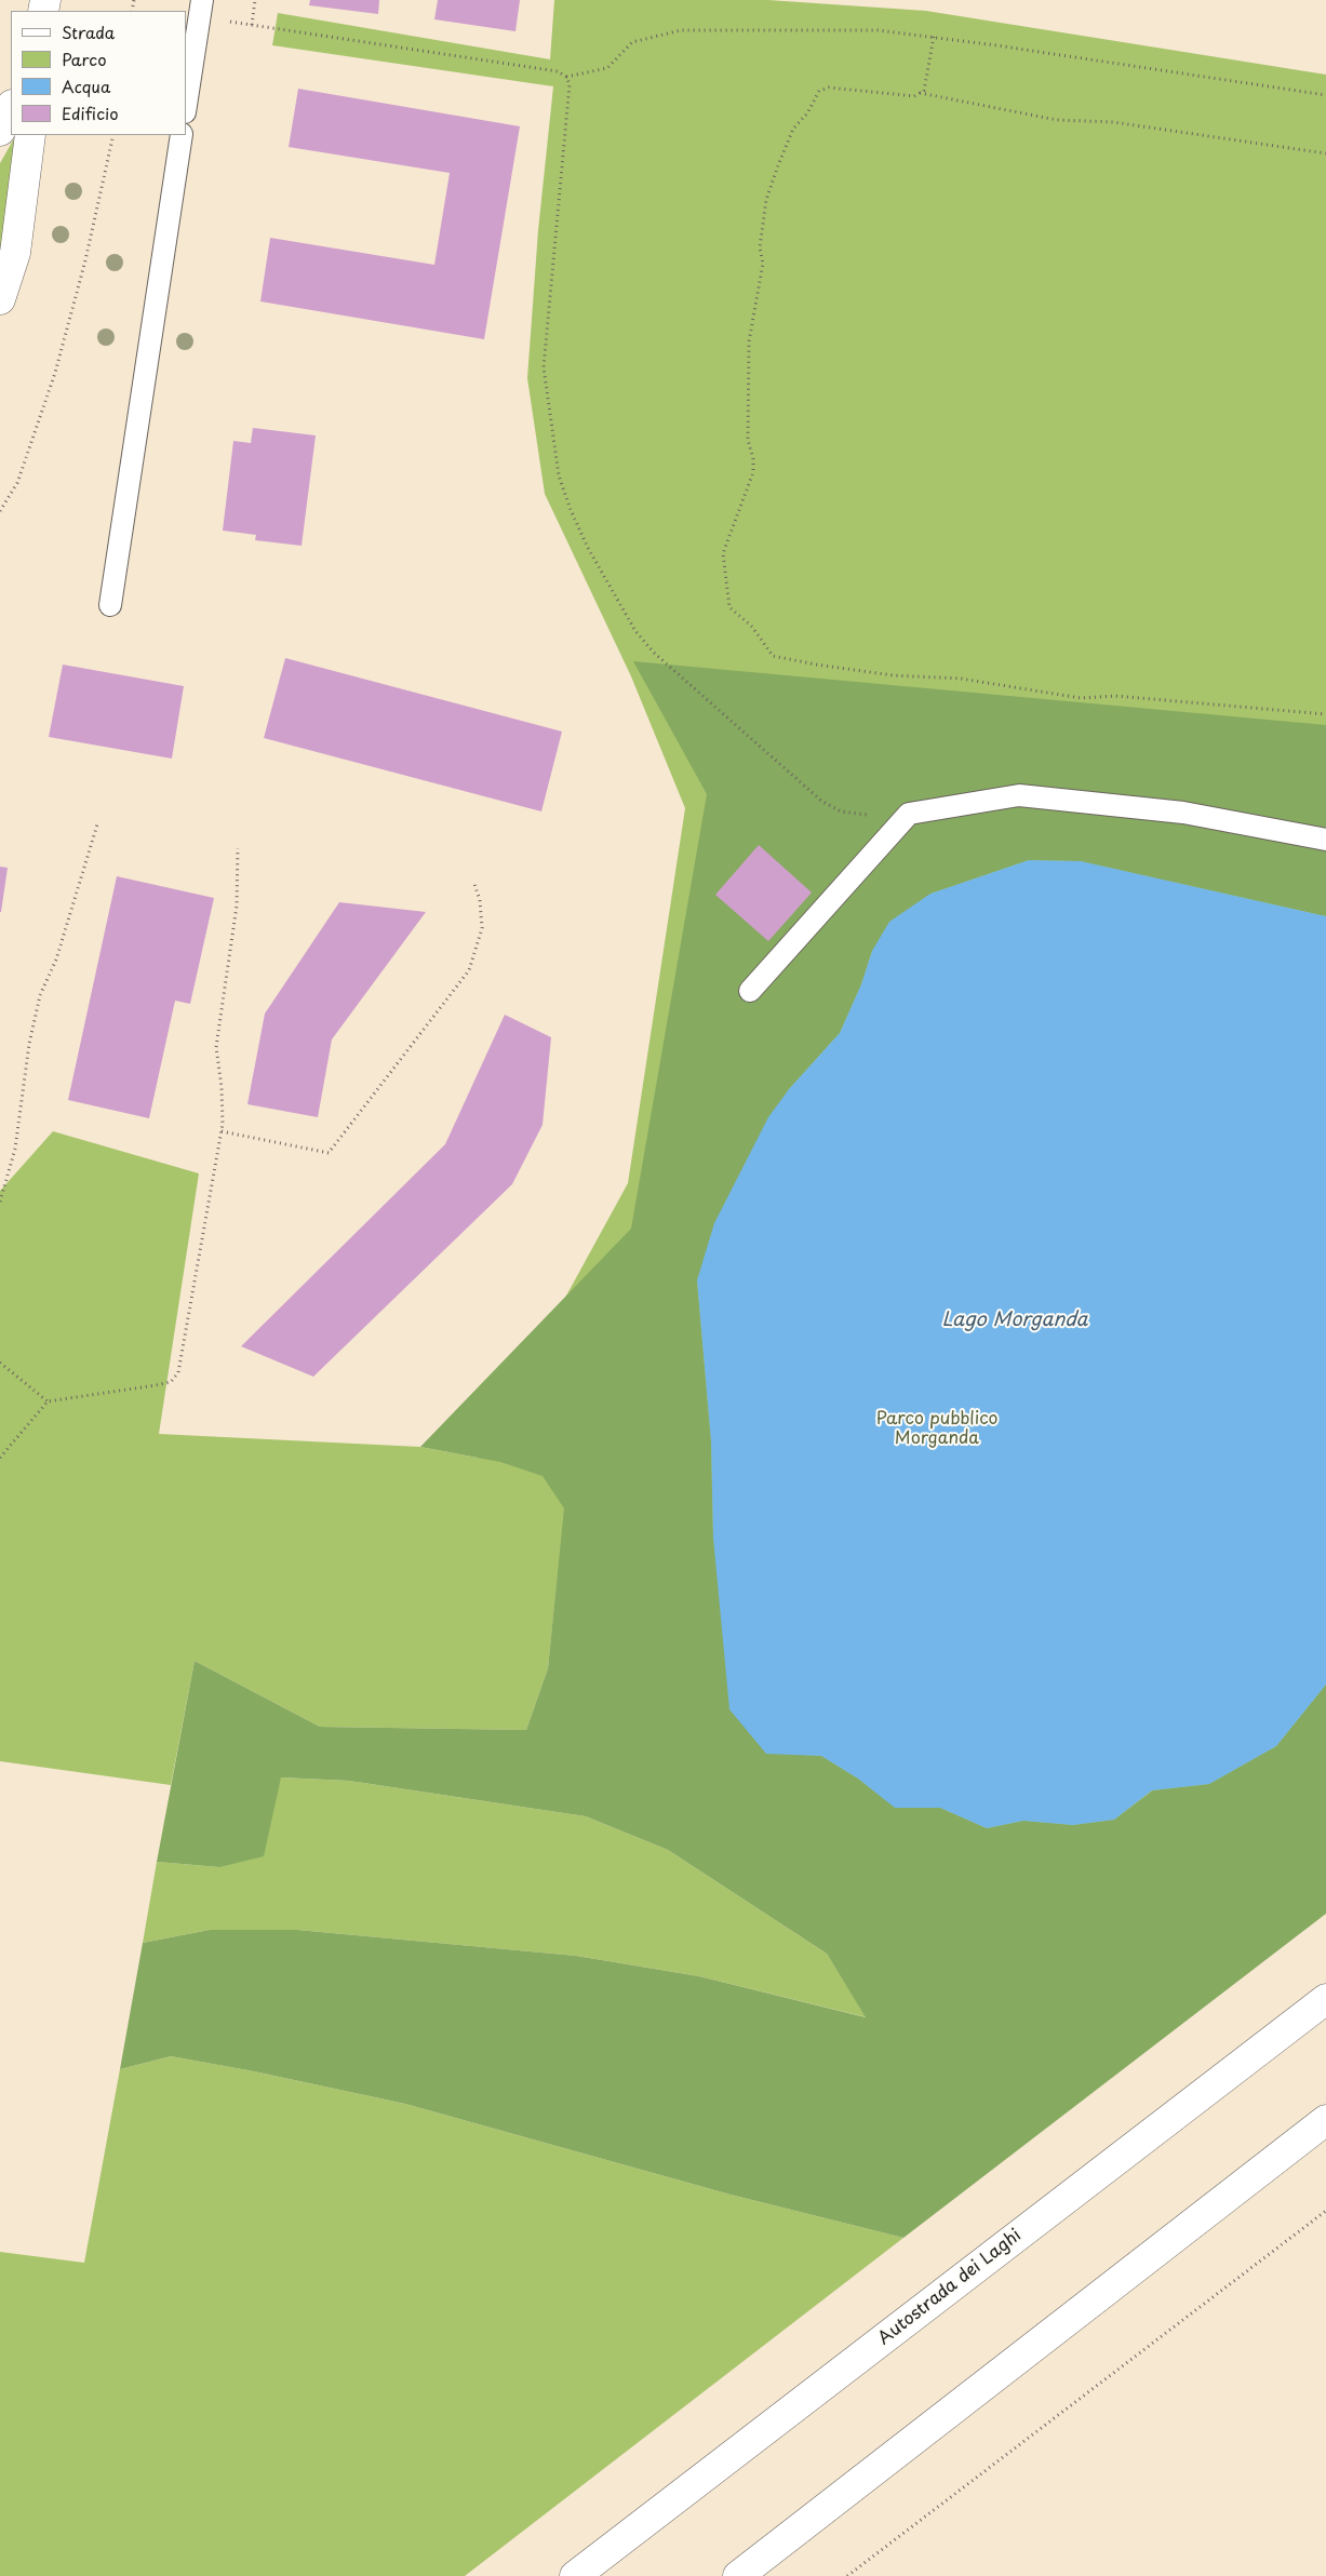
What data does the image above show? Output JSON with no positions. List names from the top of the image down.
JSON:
{
  "streets": {
    "main road": ["Autostrada dei Laghi"]
  },
  "water": ["Lago Morganda"],
  "parks": ["Parco pubblico Morganda"],
  "legend": [
    "Strada",
    "Parco",
    "Acqua",
    "Edificio"
  ]
}
